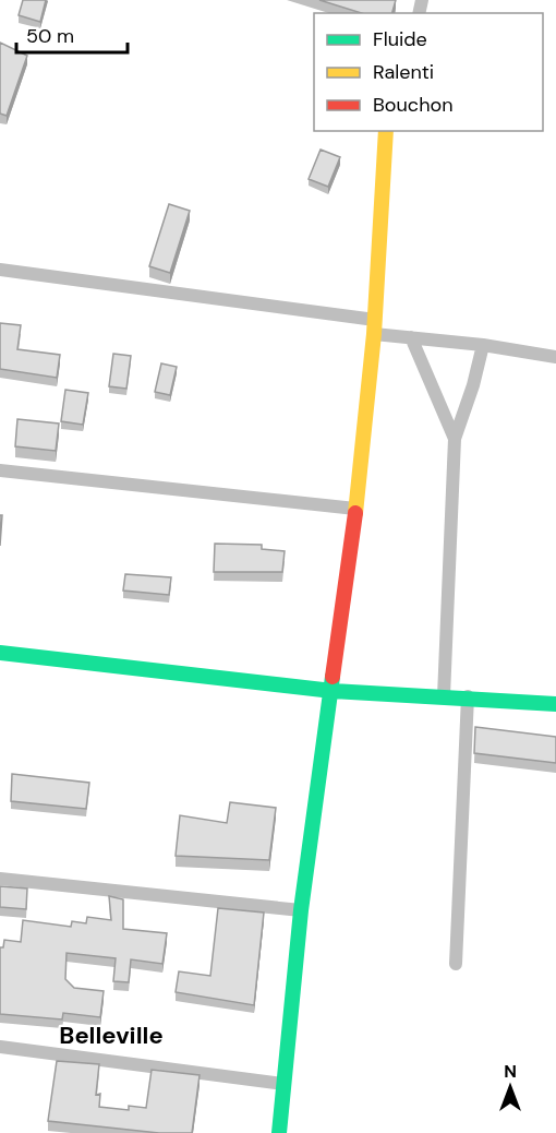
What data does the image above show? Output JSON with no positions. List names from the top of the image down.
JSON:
{
  "districts": ["Belleville"],
  "legend": ["Fluide", "Ralenti", "Bouchon"],
  "scale_bar": "50 m",
  "north": "top"
}
